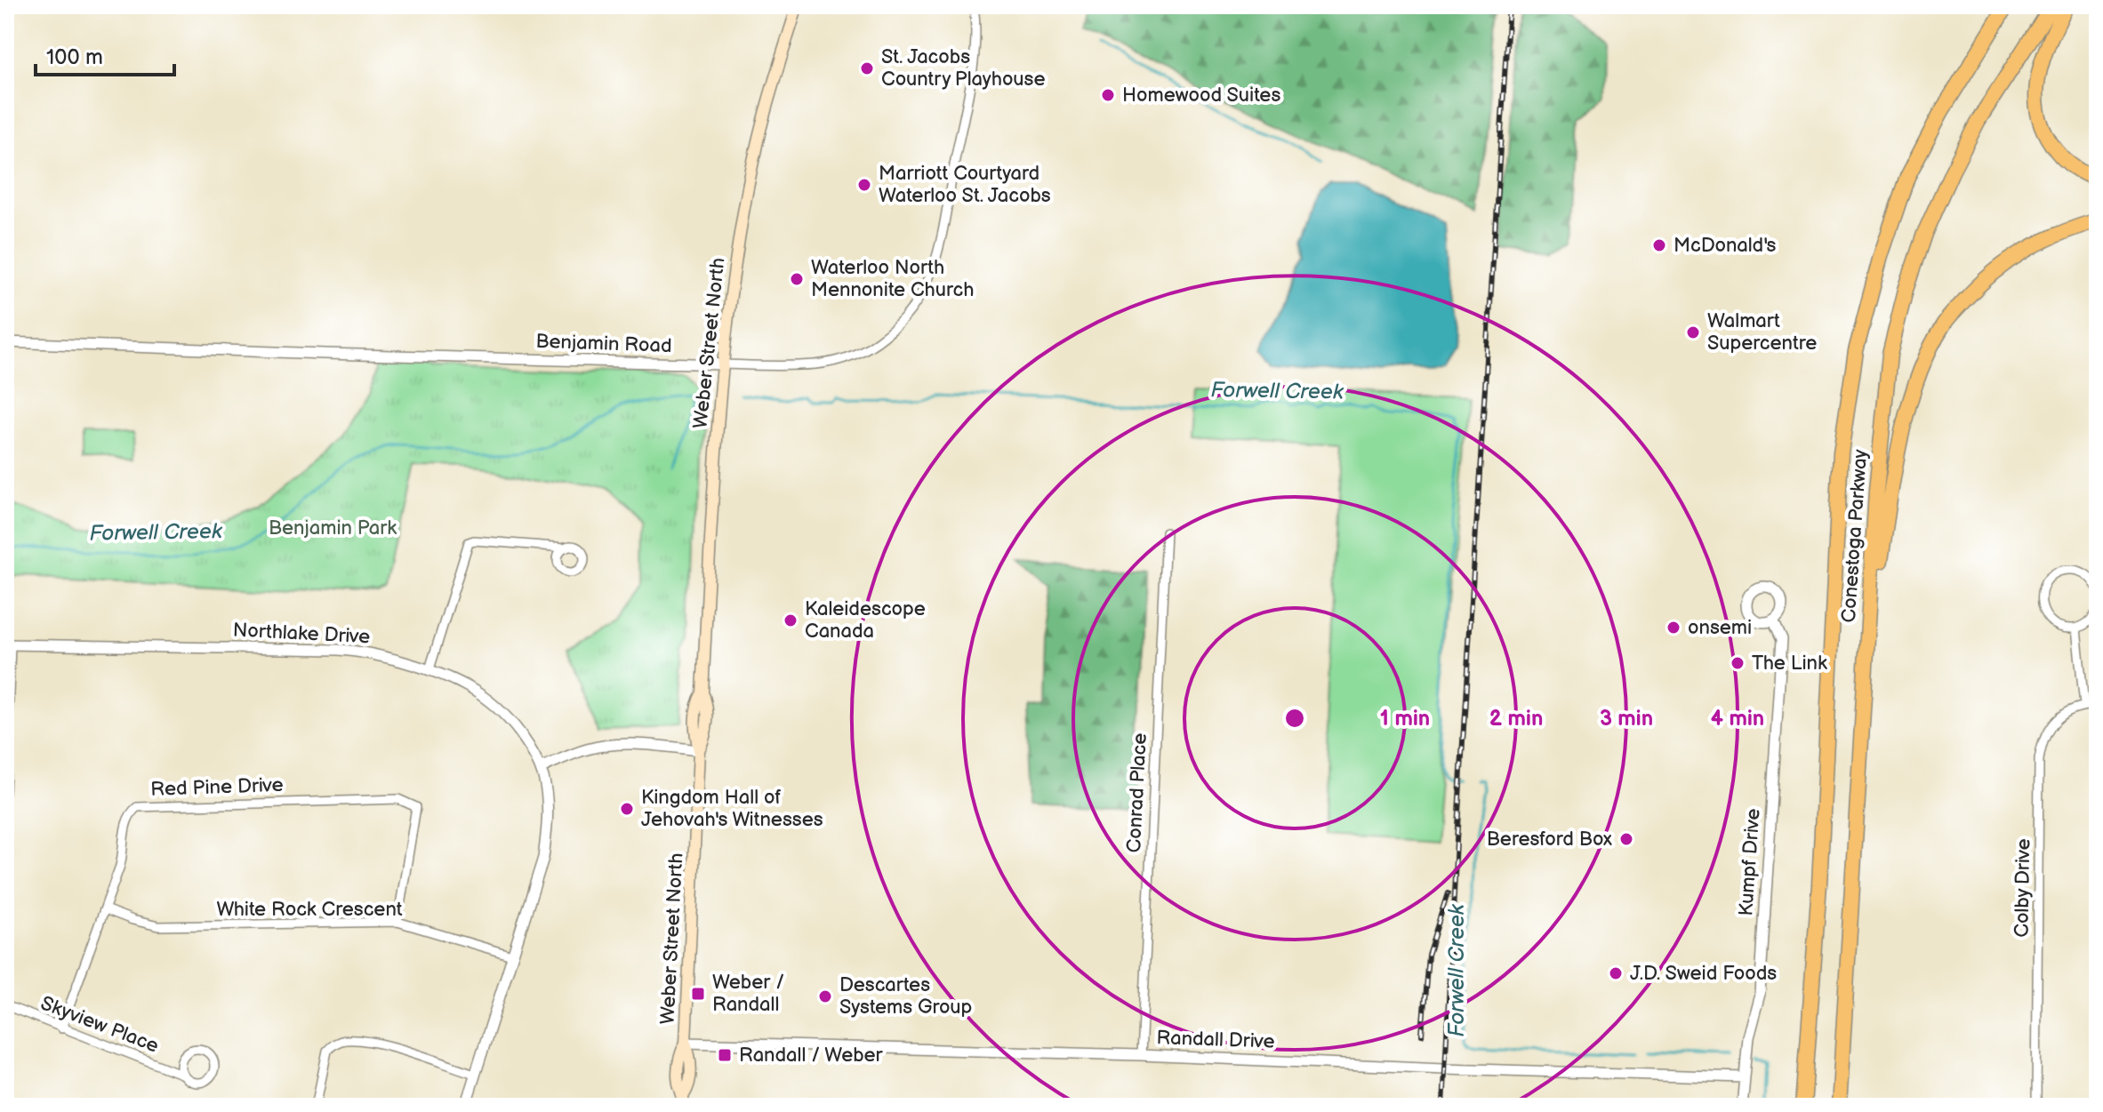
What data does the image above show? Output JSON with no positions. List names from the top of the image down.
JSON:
{
  "streets": {
    "highway": ["Conestoga Parkway"],
    "main road": ["Weber Street North"],
    "street": [
      "Benjamin Road",
      "Northlake Drive",
      "Red Pine Drive",
      "Conrad Place",
      "Kumpf Drive",
      "Colby Drive",
      "White Rock Crescent",
      "Skyview Place",
      "Randall Drive"
    ]
  },
  "crossings": [
    ["Weber Street North", "Benjamin Road"],
    ["Weber Street North", "Randall Drive"],
    ["Northlake Drive", "White Rock Crescent"],
    ["Red Pine Drive", "White Rock Crescent"],
    ["Red Pine Drive", "Skyview Place"],
    ["Conrad Place", "Randall Drive"],
    ["Kumpf Drive", "Randall Drive"]
  ],
  "water": ["Forwell Creek"],
  "parks": ["Benjamin Park"],
  "places": {
    "other": [
      "St. Jacobs Country Playhouse",
      "Homewood Suites",
      "Marriott Courtyard Waterloo St. Jacobs",
      "McDonald's",
      "Waterloo North Mennonite Church",
      "Walmart Supercentre",
      "Kaleidescope Canada",
      "onsemi",
      "The Link",
      "Kingdom Hall of Jehovah's Witnesses",
      "Beresford Box",
      "J.D. Sweid Foods",
      "Descartes Systems Group"
    ],
    "transit": ["Weber / Randall", "Randall / Weber"]
  },
  "scale_bar": "100 m",
  "rings": [
    "1 min",
    "2 min",
    "3 min",
    "4 min"
  ]
}
